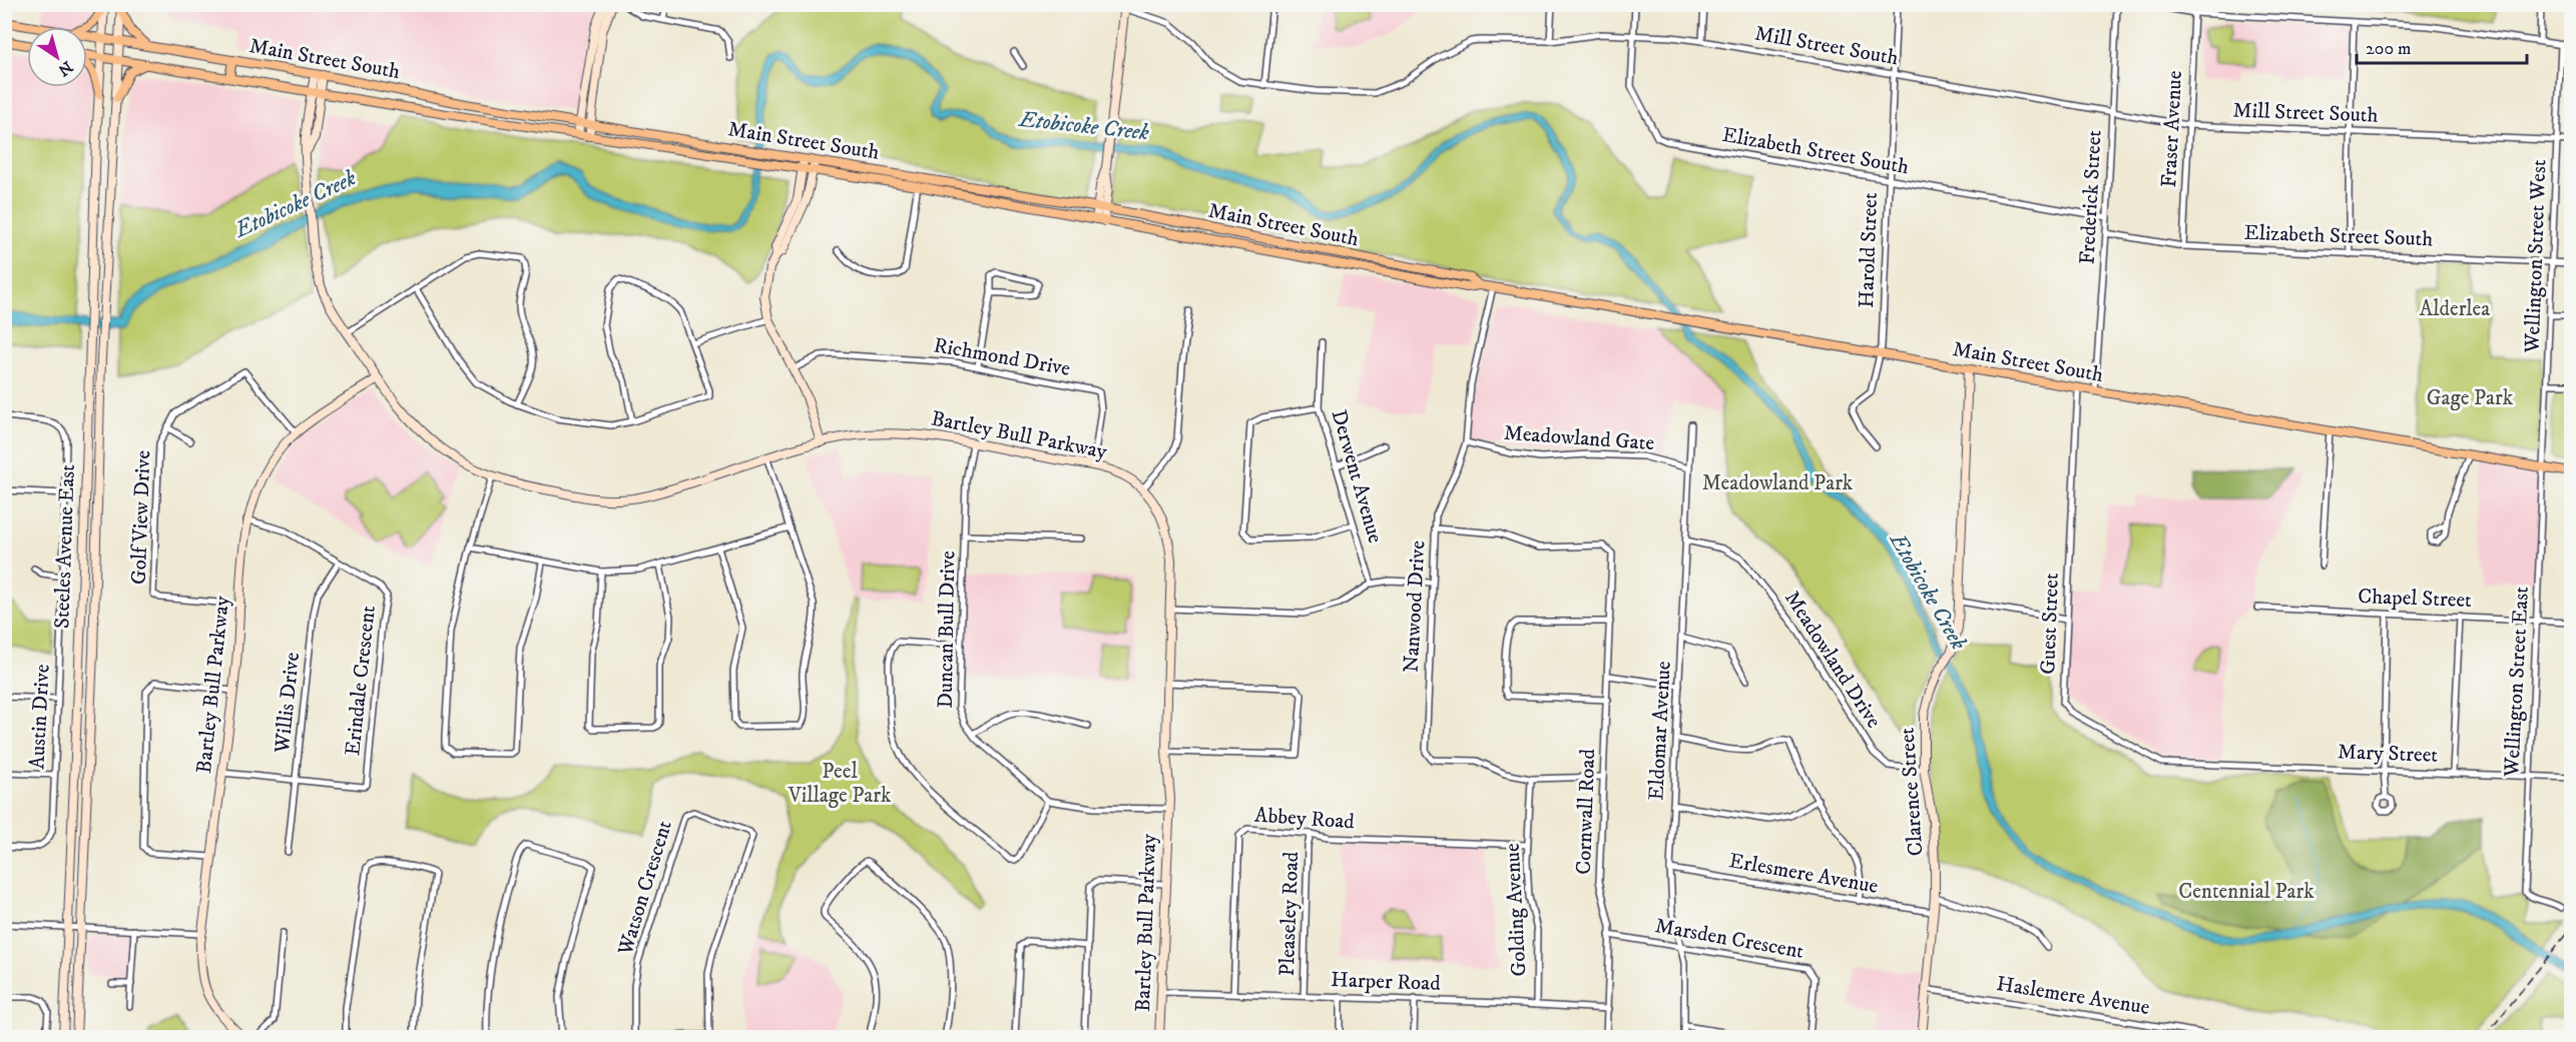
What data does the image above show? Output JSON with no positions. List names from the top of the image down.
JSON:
{
  "streets": {
    "main road": ["Main Street South"],
    "street": [
      "Mill Street South",
      "Fraser Avenue",
      "Elizabeth Street South",
      "Frederick Street",
      "Harold Street",
      "Wellington Street West",
      "Richmond Drive",
      "Bartley Bull Parkway",
      "Meadowland Gate",
      "Derwent Avenue",
      "Golf View Drive",
      "Steeles Avenue East",
      "Chapel Street",
      "Nanwood Drive",
      "Guest Street",
      "Duncan Bull Drive",
      "Meadowland Drive",
      "Erindale Crescent",
      "Wellington Street East",
      "Willis Drive",
      "Austin Drive",
      "Eldomar Avenue",
      "Mary Street",
      "Clarence Street",
      "Cornwall Road",
      "Abbey Road",
      "Erlesmere Avenue",
      "Watson Crescent",
      "Golding Avenue",
      "Pleaseley Road",
      "Marsden Crescent",
      "Harper Road",
      "Haslemere Avenue"
    ]
  },
  "crossings": [
    ["Mill Street South", "Fraser Avenue"],
    ["Mill Street South", "Elizabeth Street South"],
    ["Mill Street South", "Frederick Street"],
    ["Mill Street South", "Harold Street"],
    ["Mill Street South", "Wellington Street West"],
    ["Main Street South", "Frederick Street"],
    ["Main Street South", "Harold Street"],
    ["Main Street South", "Wellington Street West"],
    ["Main Street South", "Bartley Bull Parkway"],
    ["Main Street South", "Steeles Avenue East"],
    ["Main Street South", "Nanwood Drive"],
    ["Main Street South", "Guest Street"],
    ["Main Street South", "Wellington Street East"],
    ["Main Street South", "Clarence Street"],
    ["Fraser Avenue", "Elizabeth Street South"],
    ["Elizabeth Street South", "Frederick Street"],
    ["Elizabeth Street South", "Harold Street"],
    ["Elizabeth Street South", "Wellington Street West"],
    ["Wellington Street West", "Wellington Street East"],
    ["Richmond Drive", "Bartley Bull Parkway"],
    ["Bartley Bull Parkway", "Golf View Drive"],
    ["Bartley Bull Parkway", "Duncan Bull Drive"],
    ["Bartley Bull Parkway", "Erindale Crescent"],
    ["Bartley Bull Parkway", "Harper Road"],
    ["Meadowland Gate", "Nanwood Drive"],
    ["Meadowland Gate", "Eldomar Avenue"],
    ["Chapel Street", "Wellington Street East"],
    ["Nanwood Drive", "Cornwall Road"],
    ["Nanwood Drive", "Golding Avenue"],
    ["Guest Street", "Mary Street"],
    ["Meadowland Drive", "Eldomar Avenue"],
    ["Meadowland Drive", "Clarence Street"],
    ["Erindale Crescent", "Willis Drive"],
    ["Wellington Street East", "Mary Street"],
    ["Eldomar Avenue", "Erlesmere Avenue"],
    ["Eldomar Avenue", "Marsden Crescent"],
    ["Clarence Street", "Erlesmere Avenue"],
    ["Clarence Street", "Haslemere Avenue"],
    ["Cornwall Road", "Marsden Crescent"],
    ["Cornwall Road", "Harper Road"],
    ["Abbey Road", "Golding Avenue"],
    ["Abbey Road", "Pleaseley Road"],
    ["Abbey Road", "Harper Road"],
    ["Golding Avenue", "Harper Road"],
    ["Pleaseley Road", "Harper Road"]
  ],
  "water": ["Etobicoke Creek"],
  "parks": [
    "Alderlea",
    "Gage Park",
    "Meadowland Park",
    "Peel Village Park",
    "Centennial Park"
  ],
  "scale_bar": "200 m",
  "north": "bottom right"
}
